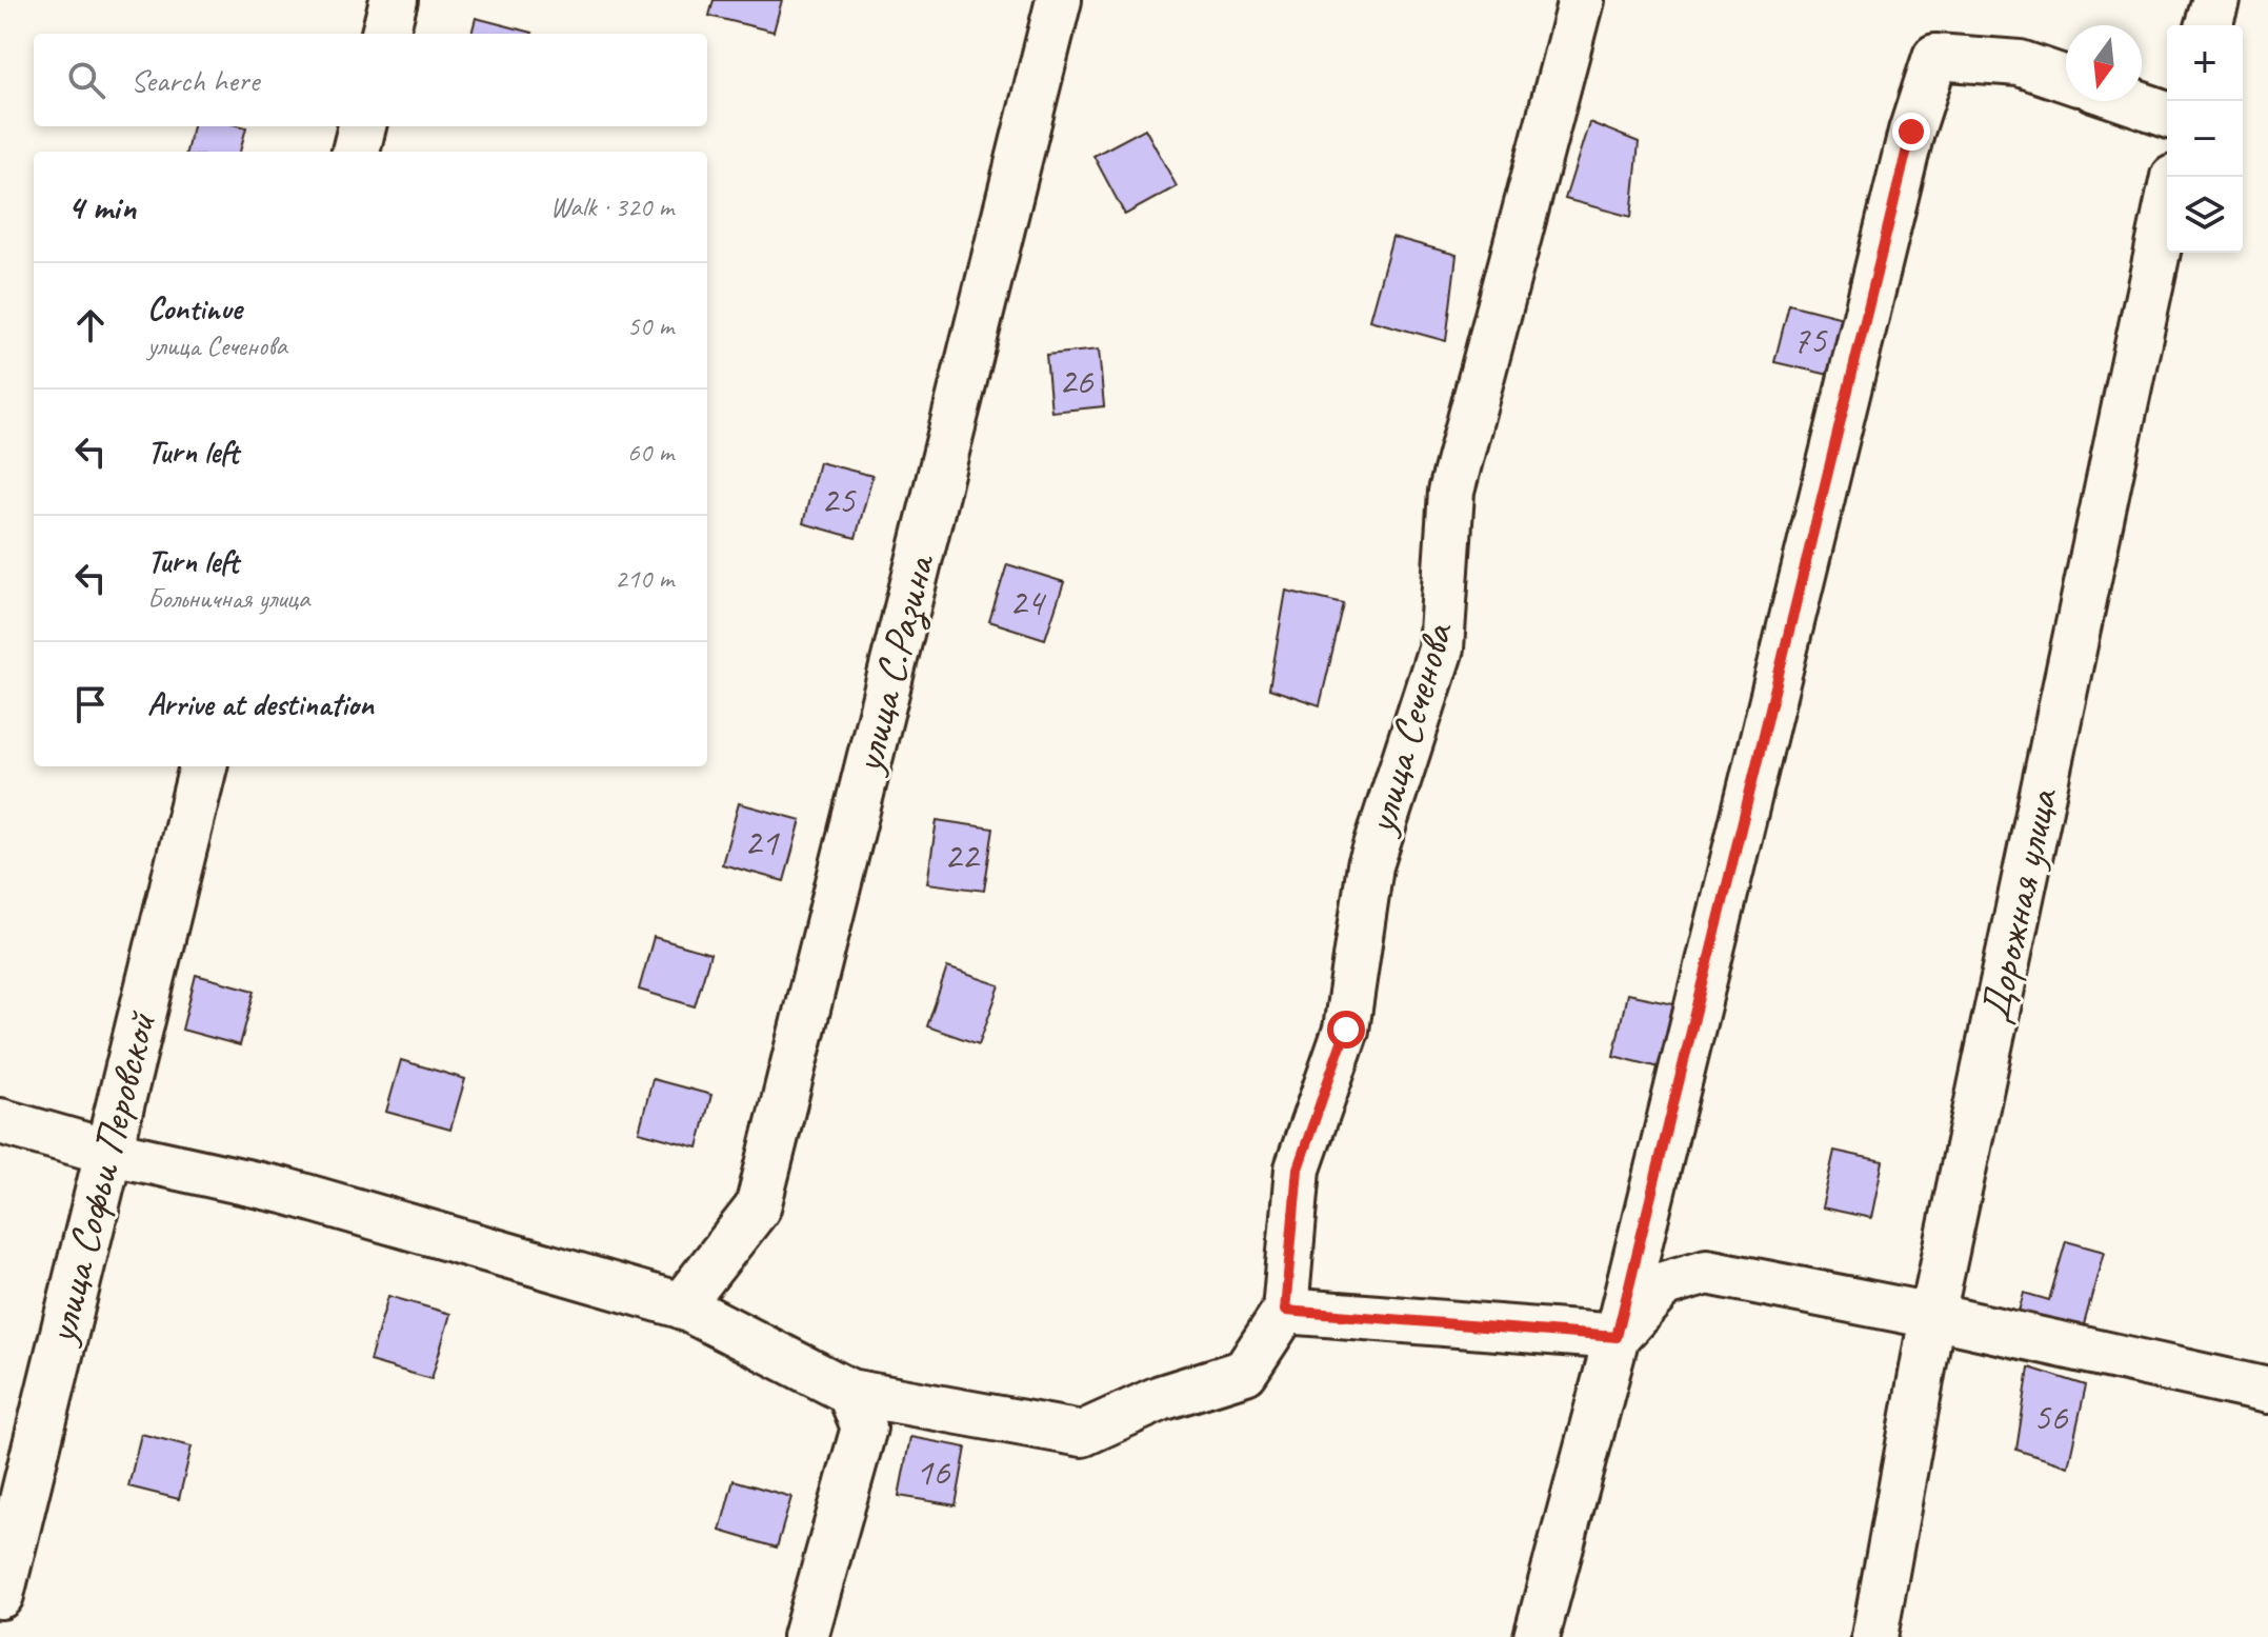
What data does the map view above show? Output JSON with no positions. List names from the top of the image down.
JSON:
{
  "streets": {
    "main road": ["улица Софьи Перовской"],
    "street": ["улица С.Разина", "улица Сеченова", "Дорожная улица"]
  },
  "house_numbers": [
    "75",
    "26",
    "25",
    "24",
    "21",
    "22",
    "56",
    "16"
  ],
  "north": "bottom",
  "page": {
    "map_buttons": ["+", "−"],
    "search": "Search here",
    "heading": ["4 min", "Walk · 320 m"],
    "list": [
      ["Continue", "улица Сеченова", "50 m"],
      ["Turn left", "60 m"],
      ["Turn left", "Больничная улица", "210 m"],
      "Arrive at destination"
    ]
  }
}
